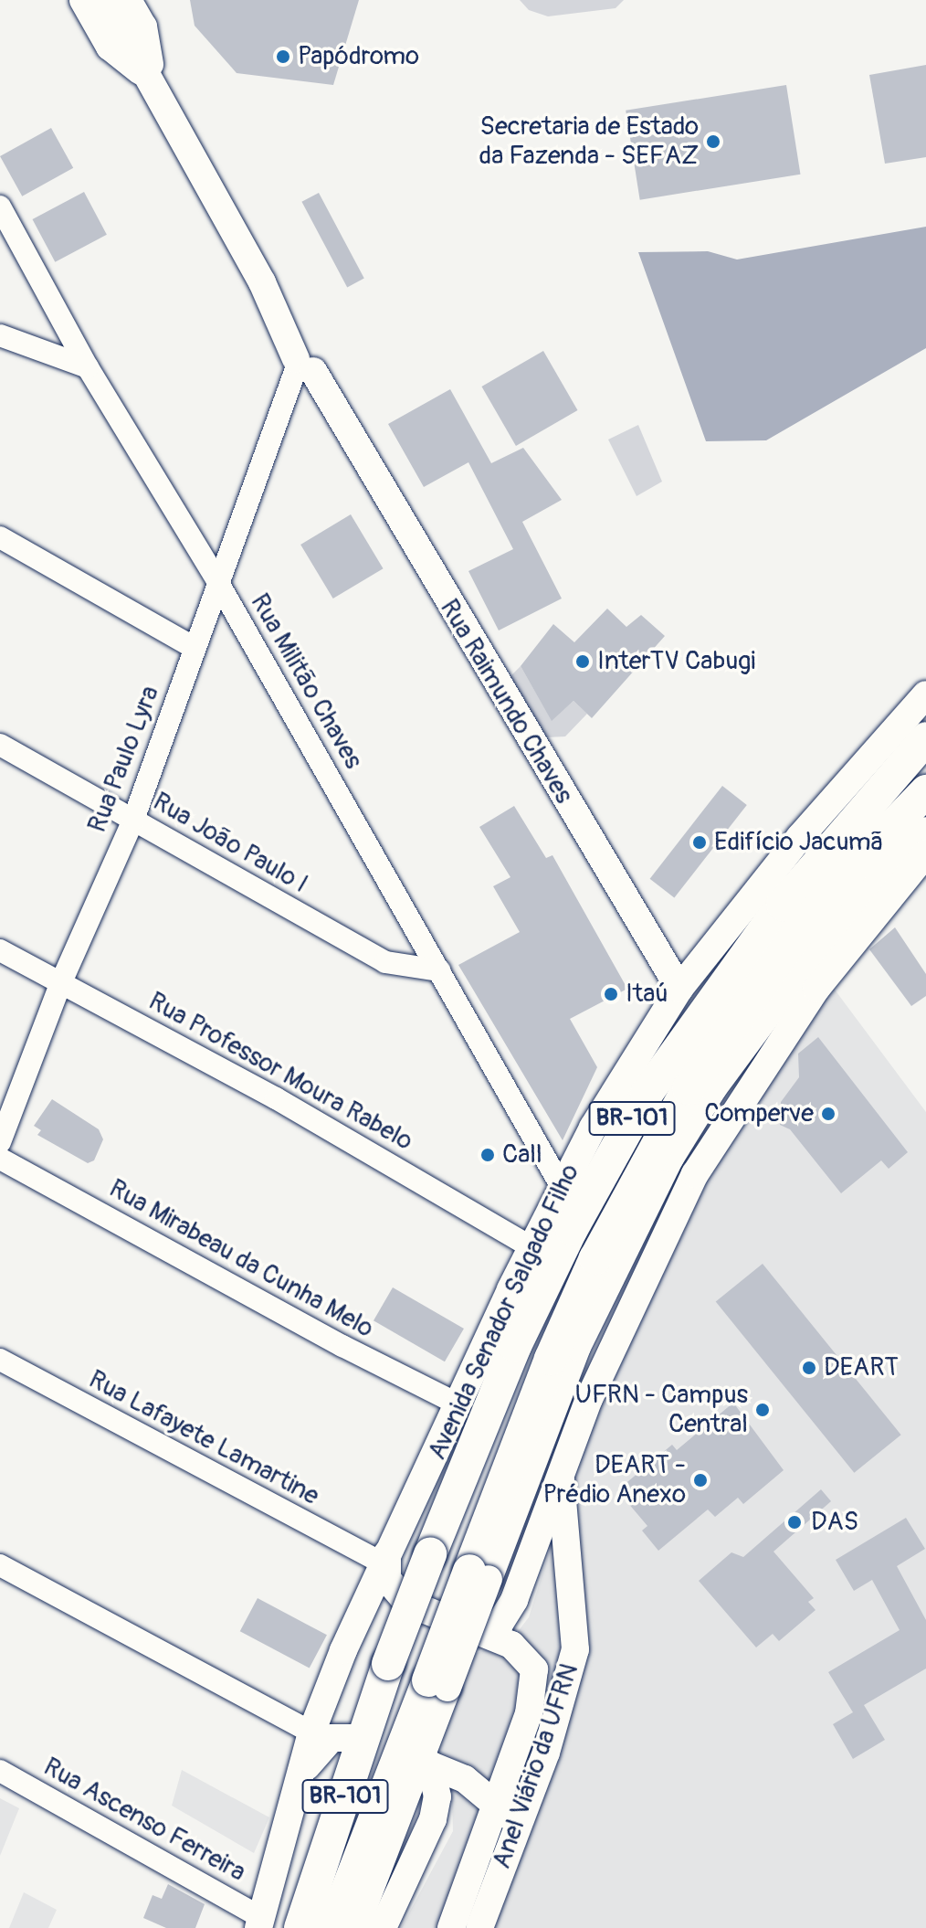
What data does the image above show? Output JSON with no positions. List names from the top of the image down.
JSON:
{
  "streets": {
    "highway": ["BR-101", "Avenida Senador Salgado Filho"],
    "main road": ["Rua Raimundo Chaves", "Anel Viário da UFRN"],
    "street": [
      "Rua Militão Chaves",
      "Rua Paulo Lyra",
      "Rua João Paulo I",
      "Rua Professor Moura Rabelo",
      "Rua Mirabeau da Cunha Melo",
      "Rua Lafayete Lamartine",
      "Rua Ascenso Ferreira"
    ]
  },
  "crossings": [
    ["Rua Militão Chaves", "Rua Paulo Lyra"],
    ["Rua Militão Chaves", "Rua João Paulo I"],
    ["Rua Militão Chaves", "Avenida Senador Salgado Filho"],
    ["Rua Raimundo Chaves", "Rua Paulo Lyra"],
    ["Rua Raimundo Chaves", "Avenida Senador Salgado Filho"],
    ["Rua Paulo Lyra", "Rua João Paulo I"],
    ["Rua Paulo Lyra", "Rua Professor Moura Rabelo"],
    ["Rua Professor Moura Rabelo", "Avenida Senador Salgado Filho"],
    ["Rua Mirabeau da Cunha Melo", "Avenida Senador Salgado Filho"],
    ["Avenida Senador Salgado Filho", "Rua Lafayete Lamartine"],
    ["Avenida Senador Salgado Filho", "Anel Viário da UFRN"],
    ["Avenida Senador Salgado Filho", "Rua Ascenso Ferreira"],
    ["Rua Lafayete Lamartine", "Anel Viário da UFRN"]
  ],
  "places": [
    "Papódromo",
    "Secretaria de Estado da Fazenda - SEFAZ",
    "InterTV Cabugi",
    "Edifício Jacumã",
    "Itaú",
    "Comperve",
    "Call",
    "DEART",
    "UFRN - Campus Central",
    "DEART - Prédio Anexo",
    "DAS"
  ]
}
